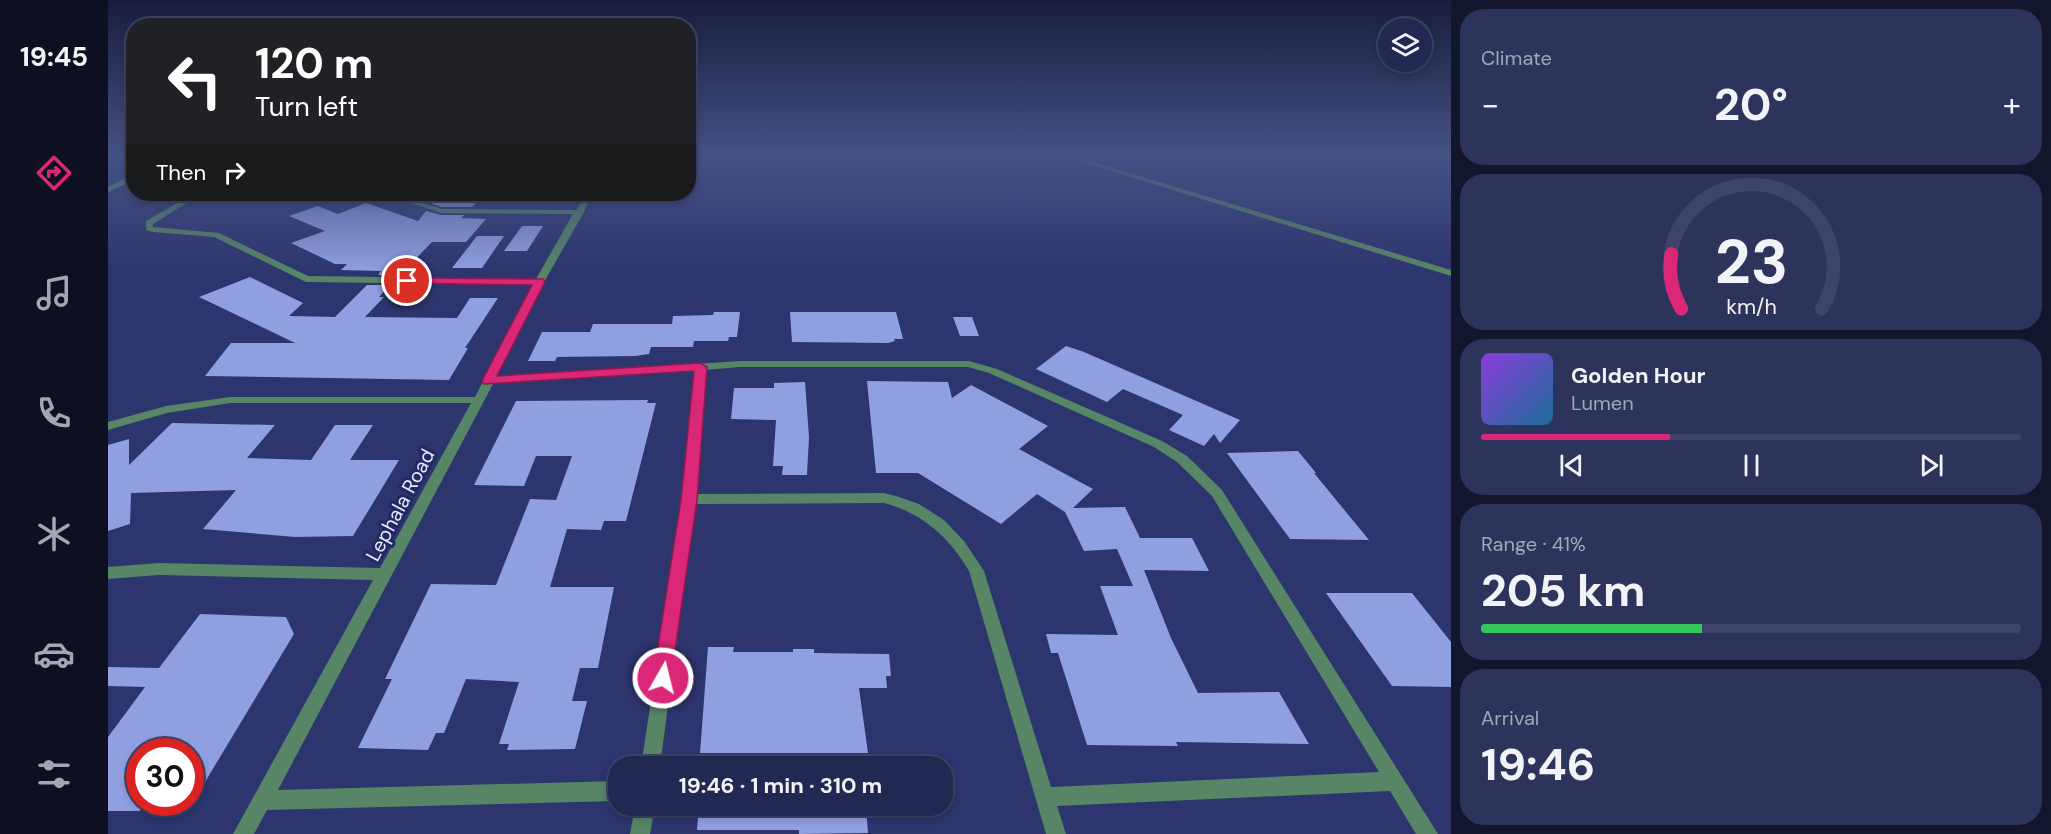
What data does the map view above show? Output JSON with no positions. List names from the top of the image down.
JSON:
{
  "streets": {
    "street": ["Lephala Road"]
  },
  "page": {
    "tabs": "19:45",
    "tile": [
      "Climate",
      ["Range · 41%", "205 km"],
      ["Arrival", "19:46"]
    ],
    "turn": ["120 m", "Turn left"],
    "heat": ["−", "20°", "+"],
    "then": "Then",
    "song": ["Golden Hour", "Lumen"],
    "limit": "30",
    "trip": "19:46 · 1 min · 310 m",
    "gauge": ["23", "km/h"]
  }
}
